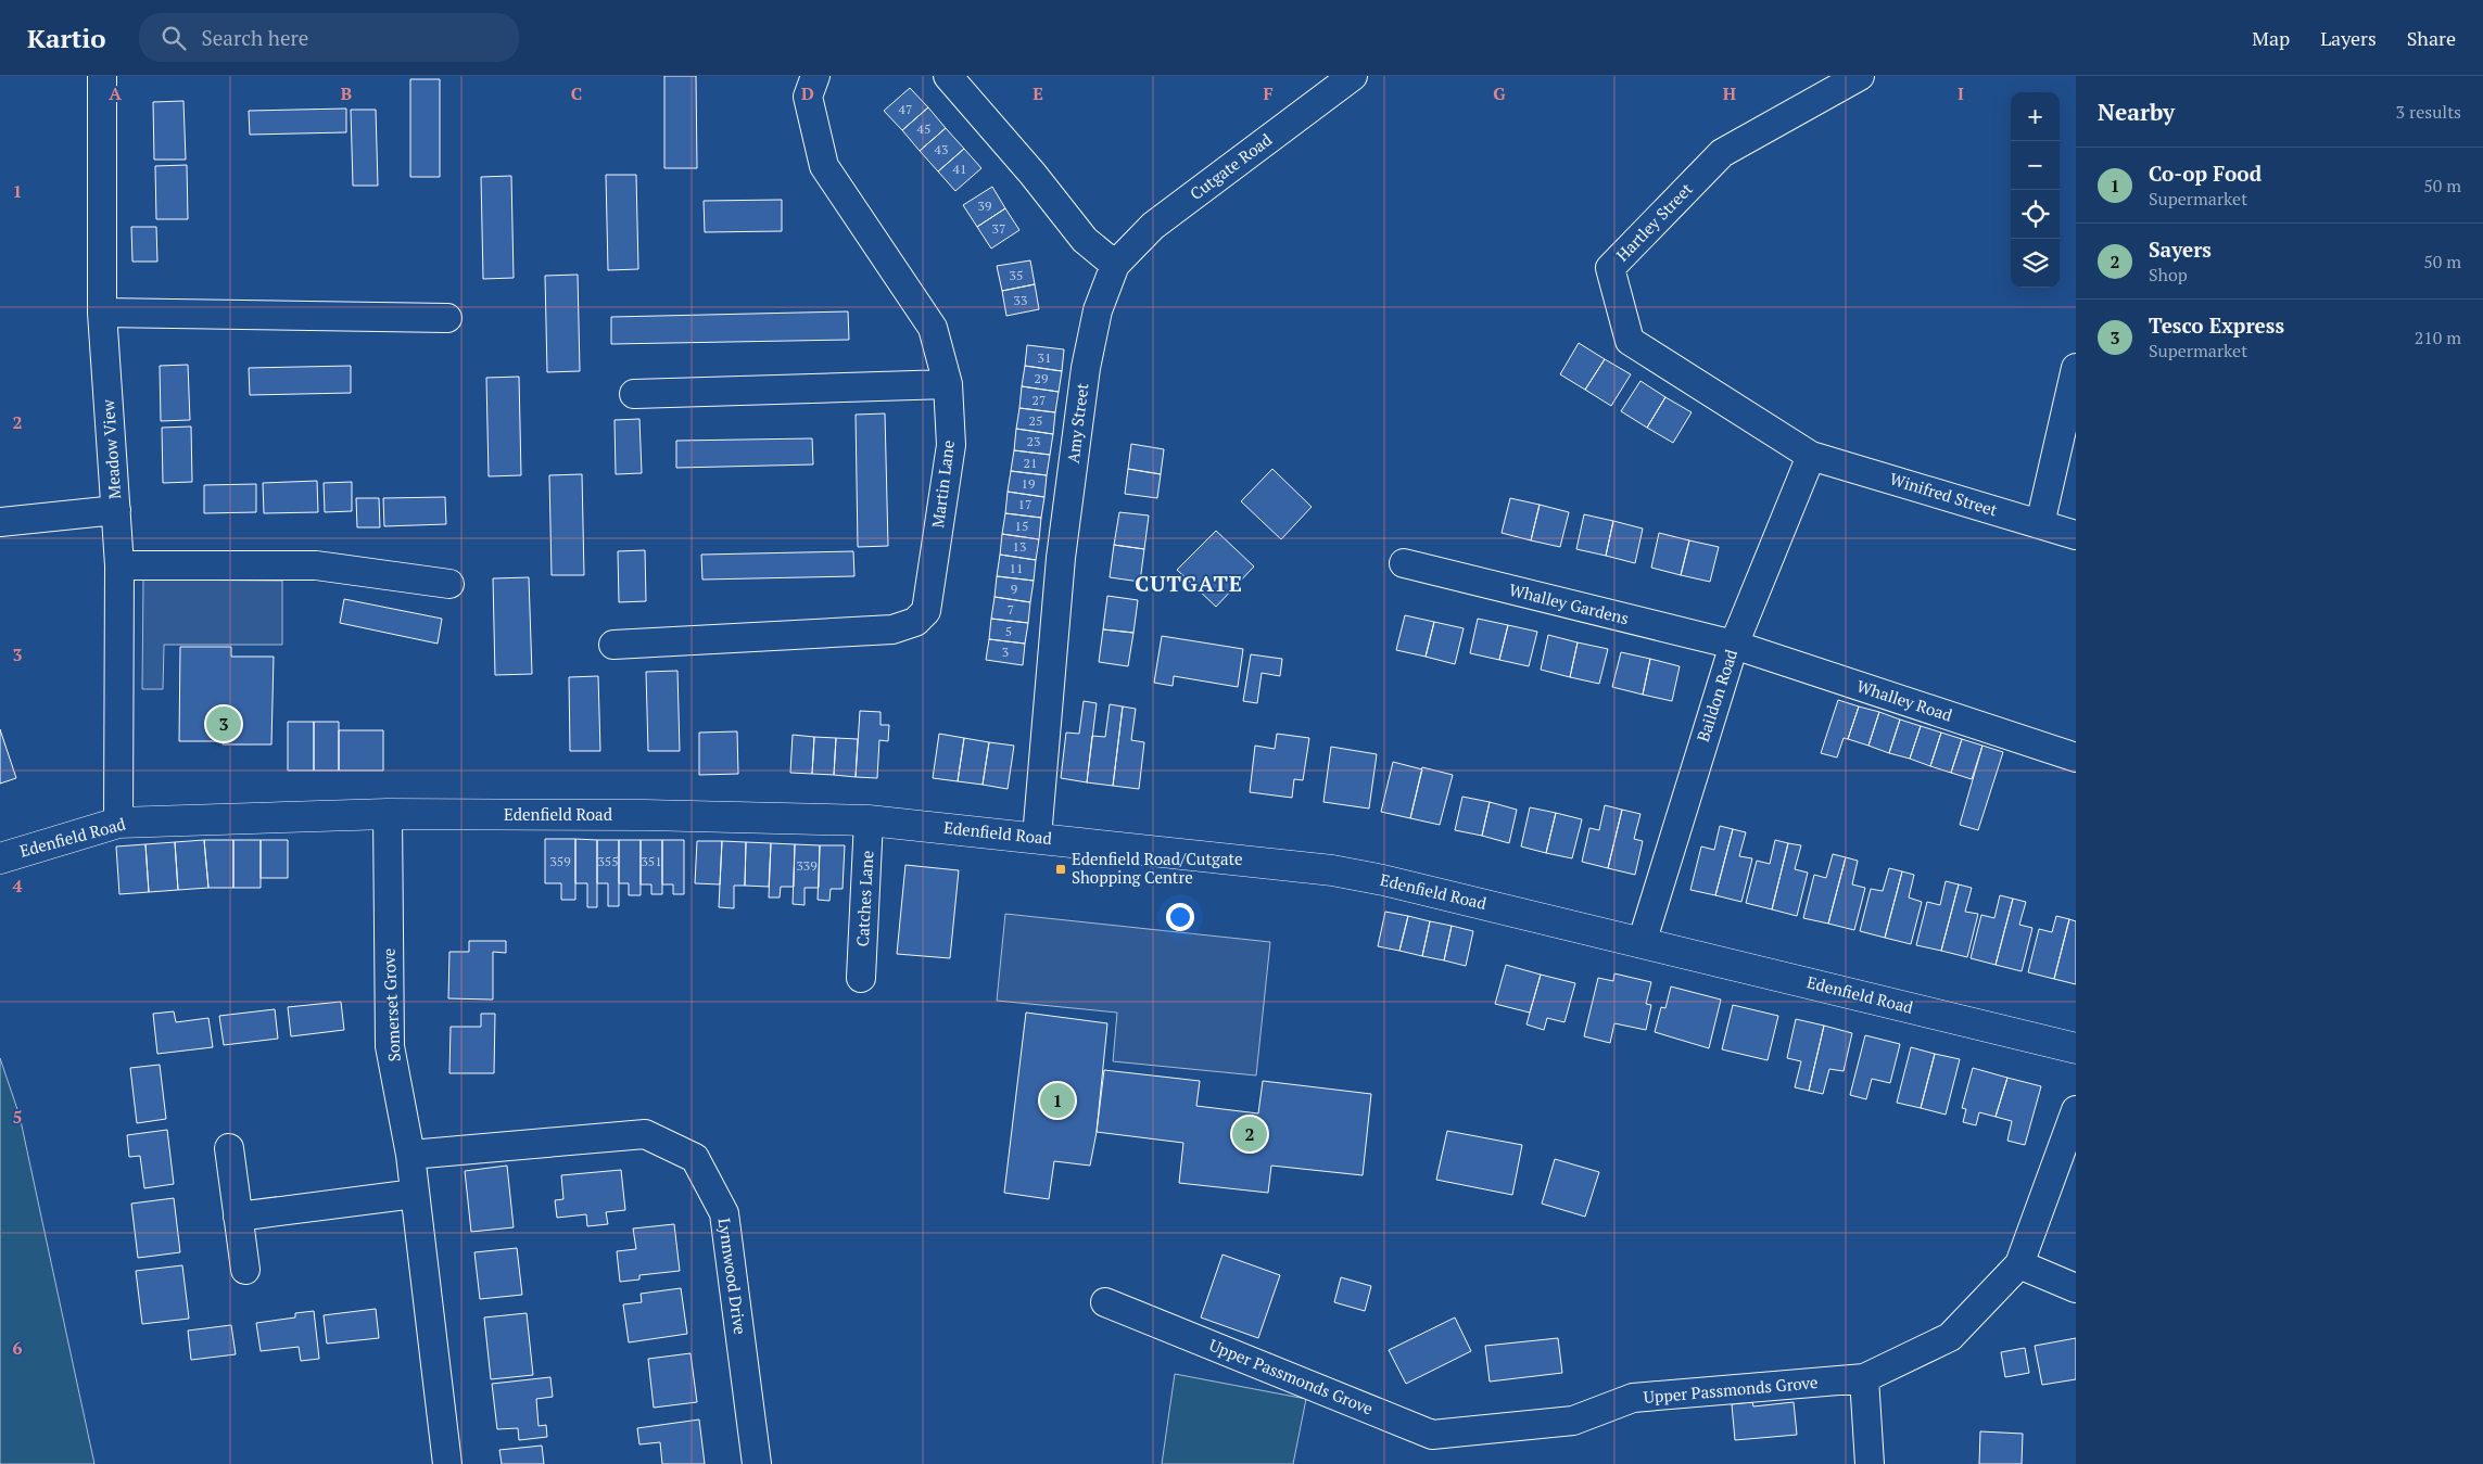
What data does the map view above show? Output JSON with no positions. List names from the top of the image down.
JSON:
{
  "streets": {
    "main road": ["Edenfield Road"],
    "street": [
      "Cutgate Road",
      "Hartley Street",
      "Amy Street",
      "Meadow View",
      "Martin Lane",
      "Winifred Street",
      "Whalley Gardens",
      "Baildon Road",
      "Whalley Road",
      "Catches Lane",
      "Somerset Grove",
      "Lynnwood Drive",
      "Upper Passmonds Grove"
    ]
  },
  "crossings": [
    ["Cutgate Road", "Amy Street"],
    ["Hartley Street", "Winifred Street"],
    ["Hartley Street", "Baildon Road"],
    ["Amy Street", "Edenfield Road"],
    ["Meadow View", "Edenfield Road"],
    ["Winifred Street", "Baildon Road"],
    ["Whalley Gardens", "Baildon Road"],
    ["Whalley Gardens", "Whalley Road"],
    ["Baildon Road", "Whalley Road"],
    ["Baildon Road", "Edenfield Road"],
    ["Edenfield Road", "Catches Lane"],
    ["Edenfield Road", "Somerset Grove"],
    ["Somerset Grove", "Lynnwood Drive"]
  ],
  "districts": ["CUTGATE"],
  "places": {
    "transit": ["Edenfield Road/Cutgate Shopping Centre"]
  },
  "house_numbers": [
    "47",
    "45",
    "43",
    "41",
    "39",
    "37",
    "35",
    "33",
    "31",
    "29",
    "27",
    "25",
    "23",
    "21",
    "19",
    "17",
    "15",
    "13",
    "11",
    "9",
    "7",
    "5",
    "3",
    "359",
    "355",
    "351",
    "339"
  ],
  "page": {
    "header": "Kartio",
    "search": "Search here",
    "nav": ["Map", "Layers", "Share"],
    "heading": ["Nearby", "3 results"],
    "map_buttons": ["+", "−"],
    "list": [
      {
        "mark": "1",
        "name": "Co-op Food",
        "note": "Supermarket",
        "value": "50 m"
      },
      {
        "mark": "2",
        "name": "Sayers",
        "note": "Shop",
        "value": "50 m"
      },
      {
        "mark": "3",
        "name": "Tesco Express",
        "note": "Supermarket",
        "value": "210 m"
      }
    ],
    "pins": ["3", "1", "2"]
  },
  "grid": {
    "columns": [
      "A",
      "B",
      "C",
      "D",
      "E",
      "F",
      "G",
      "H",
      "I"
    ],
    "rows": [
      "1",
      "2",
      "3",
      "4",
      "5",
      "6"
    ]
  }
}
